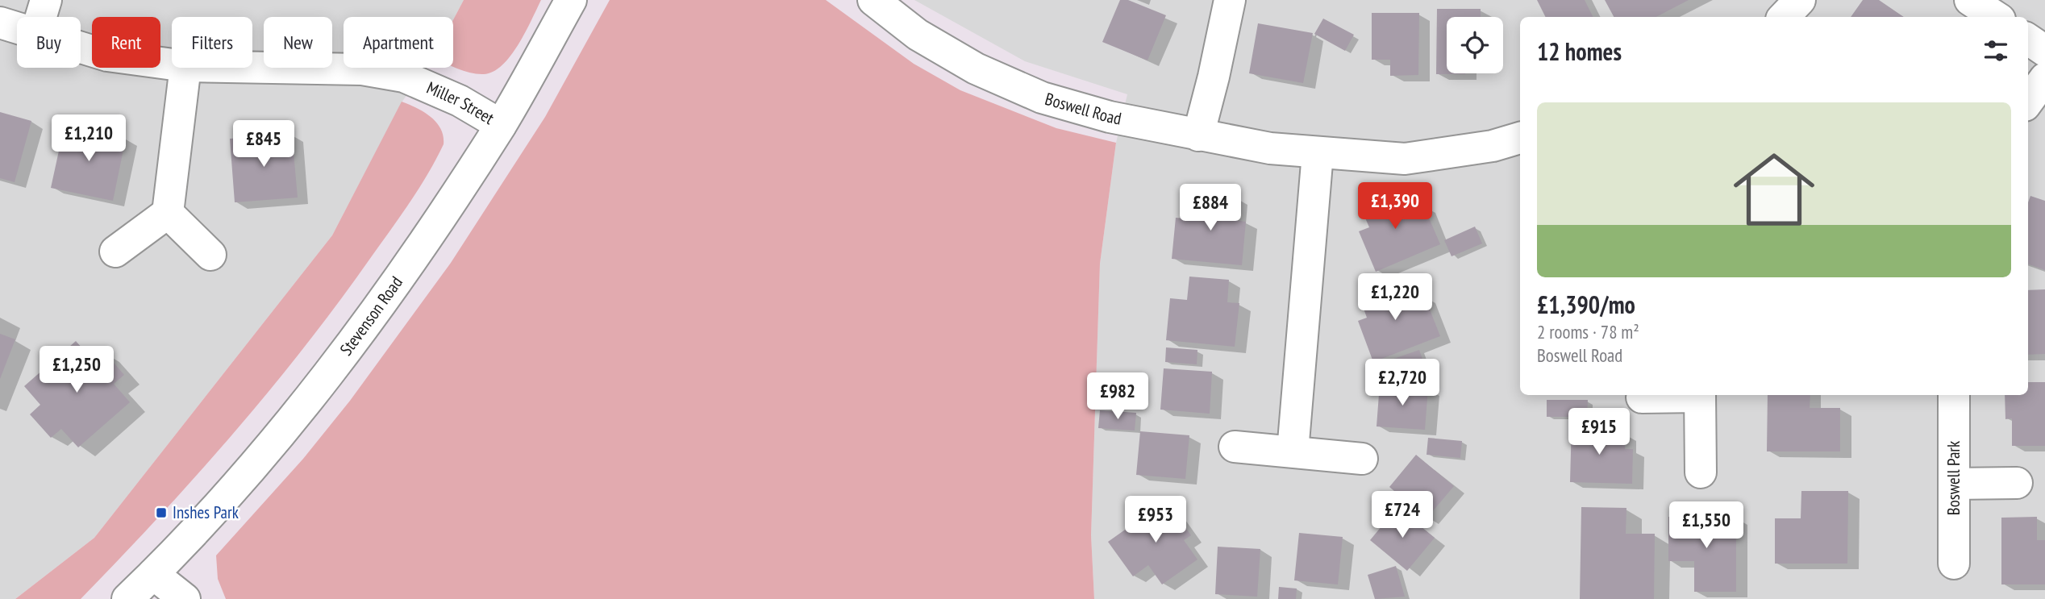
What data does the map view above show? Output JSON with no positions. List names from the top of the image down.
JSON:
{
  "streets": {
    "street": [
      "Miller Street",
      "Boswell Road",
      "Stevenson Road",
      "Boswell Park"
    ]
  },
  "crossings": [
    ["Miller Street", "Stevenson Road"]
  ],
  "places": {
    "transit": ["Inshes Park"]
  },
  "page": {
    "chip": [
      "Buy",
      "Rent",
      "Filters",
      "New",
      "Apartment"
    ],
    "heading": "12 homes",
    "list": [
      {
        "name": "£1,390/mo",
        "note": "2 rooms · 78 m² · Boswell Road"
      }
    ],
    "price": [
      "£1,210",
      "£845",
      "£1,390",
      "£884",
      "£1,220",
      "£1,250",
      "£2,720",
      "£982",
      "£915",
      "£724",
      "£953",
      "£1,550"
    ]
  }
}
